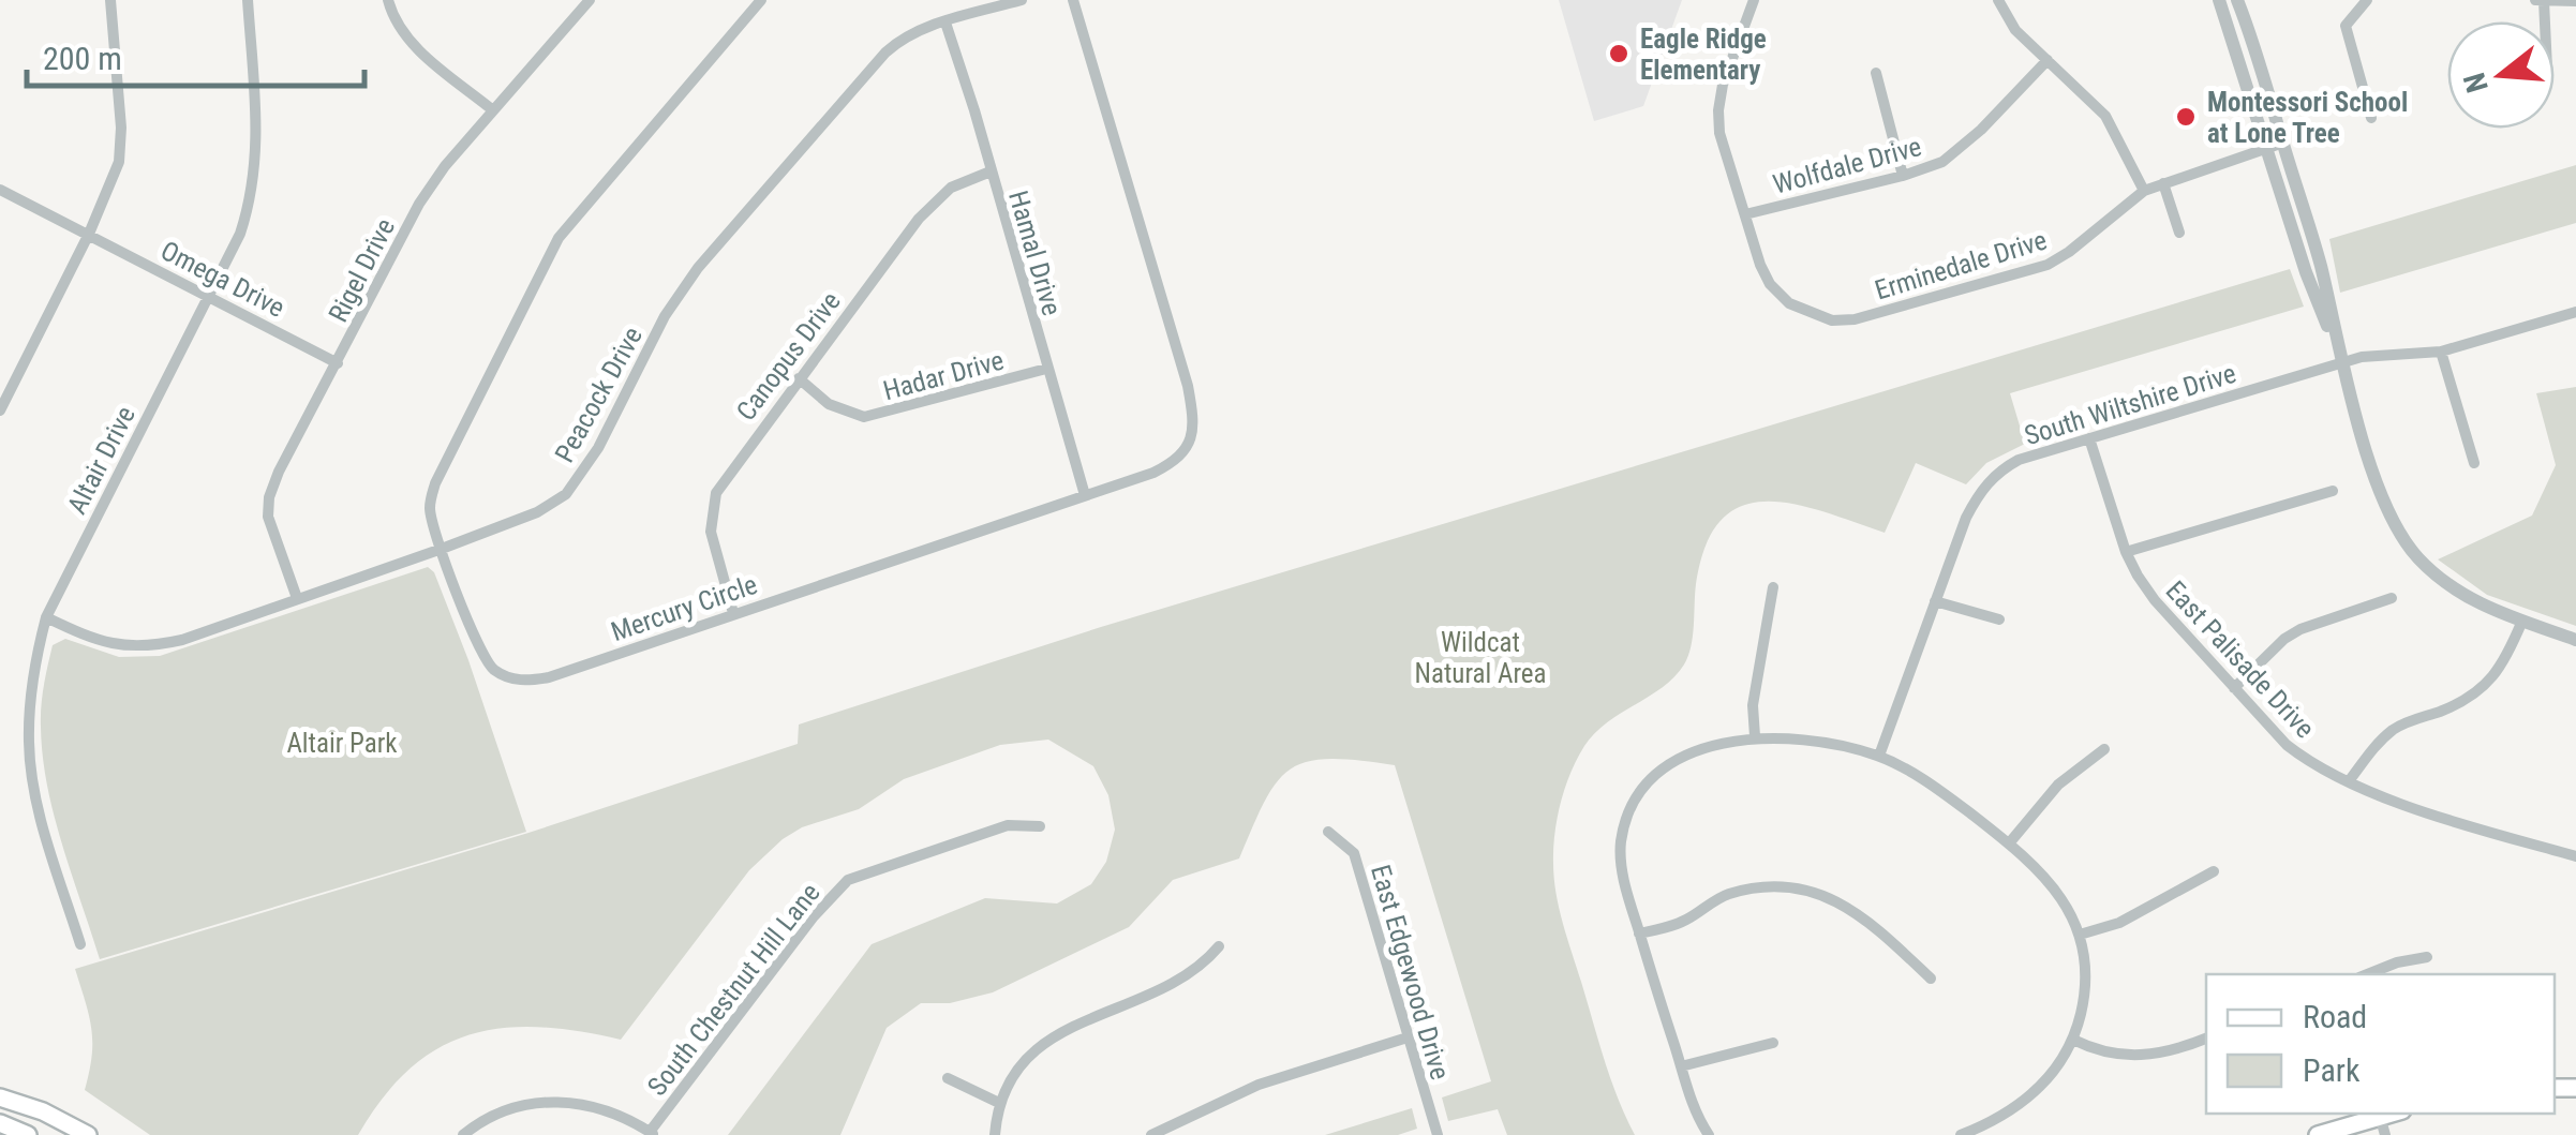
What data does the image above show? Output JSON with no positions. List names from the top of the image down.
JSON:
{
  "streets": {
    "street": [
      "Wolfdale Drive",
      "Hamal Drive",
      "Erminedale Drive",
      "Rigel Drive",
      "Omega Drive",
      "Canopus Drive",
      "Hadar Drive",
      "Peacock Drive",
      "South Wiltshire Drive",
      "Altair Drive",
      "Mercury Circle",
      "East Palisade Drive",
      "East Edgewood Drive",
      "South Chestnut Hill Lane"
    ]
  },
  "crossings": [
    ["Wolfdale Drive", "Erminedale Drive"],
    ["Hamal Drive", "Canopus Drive"],
    ["Hamal Drive", "Hadar Drive"],
    ["Hamal Drive", "Peacock Drive"],
    ["Hamal Drive", "Mercury Circle"],
    ["Rigel Drive", "Omega Drive"],
    ["Rigel Drive", "Peacock Drive"],
    ["Omega Drive", "Altair Drive"],
    ["Canopus Drive", "Hadar Drive"],
    ["Canopus Drive", "Mercury Circle"],
    ["Peacock Drive", "Altair Drive"],
    ["Peacock Drive", "Mercury Circle"],
    ["South Wiltshire Drive", "East Palisade Drive"]
  ],
  "parks": ["Wildcat Natural Area", "Altair Park"],
  "places": ["Eagle Ridge Elementary", "Montessori School at Lone Tree"],
  "legend": ["Road", "Park"],
  "scale_bar": "200 m",
  "north": "left"
}
